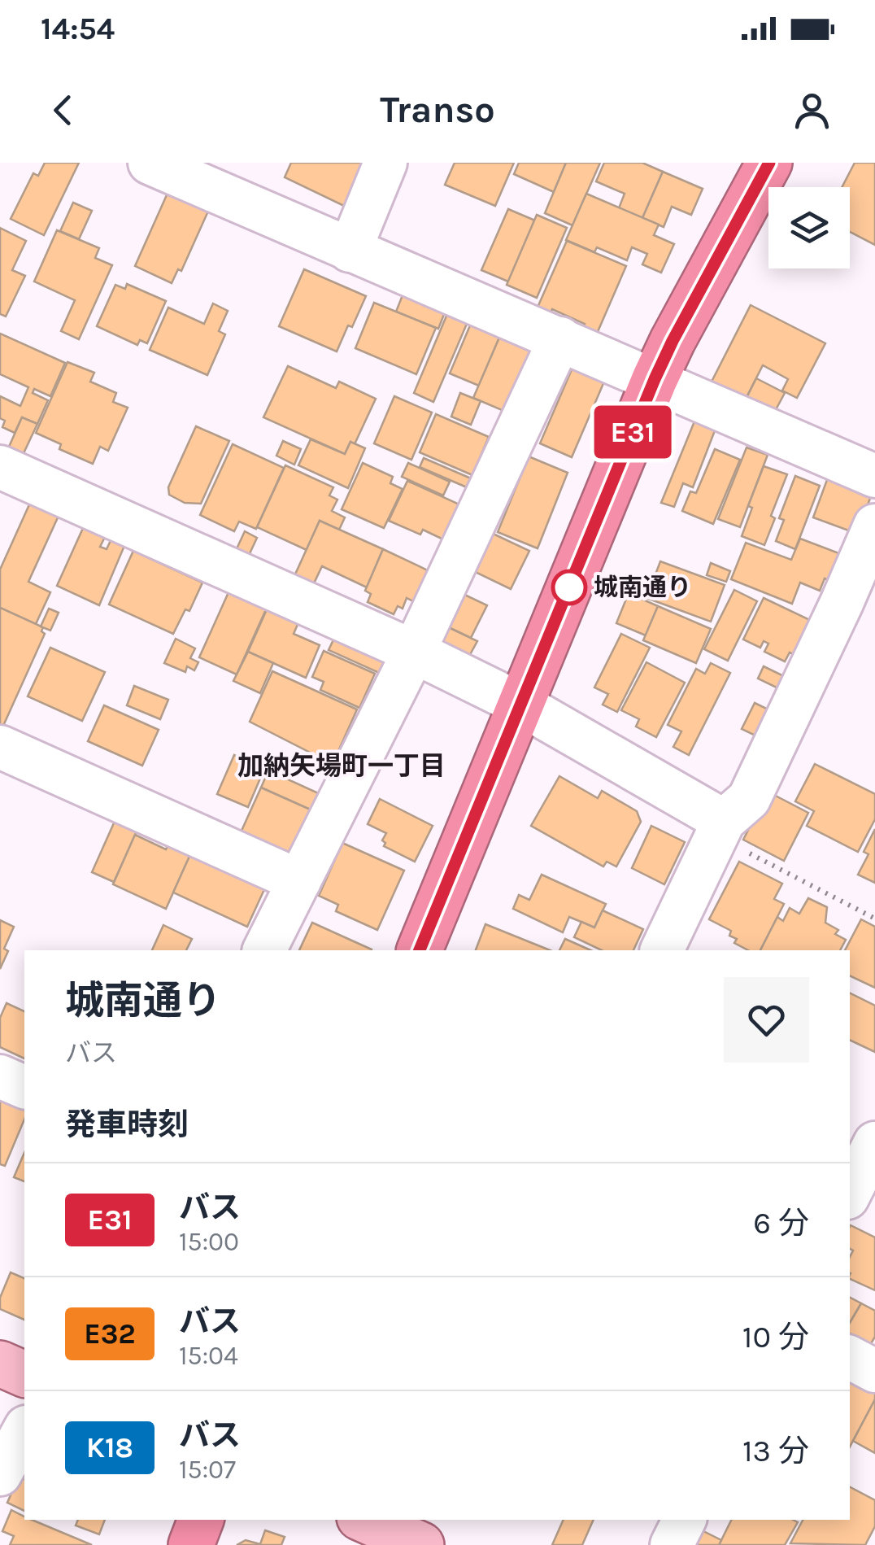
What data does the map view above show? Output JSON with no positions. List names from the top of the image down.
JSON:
{
  "districts": ["加納矢場町一丁目"],
  "places": ["城南通り"],
  "lines": ["bus line E31"],
  "page": {
    "status": "14:54",
    "header": "Transo",
    "on_map": "E31",
    "heading": [
      ["城南通り", "バス"],
      "発車時刻"
    ],
    "list": [
      {
        "mark": "E31",
        "name": "バス",
        "note": "15:00",
        "value": "6 分"
      },
      {
        "mark": "E32",
        "name": "バス",
        "note": "15:04",
        "value": "10 分"
      },
      {
        "mark": "K18",
        "name": "バス",
        "note": "15:07",
        "value": "13 分"
      }
    ]
  }
}
